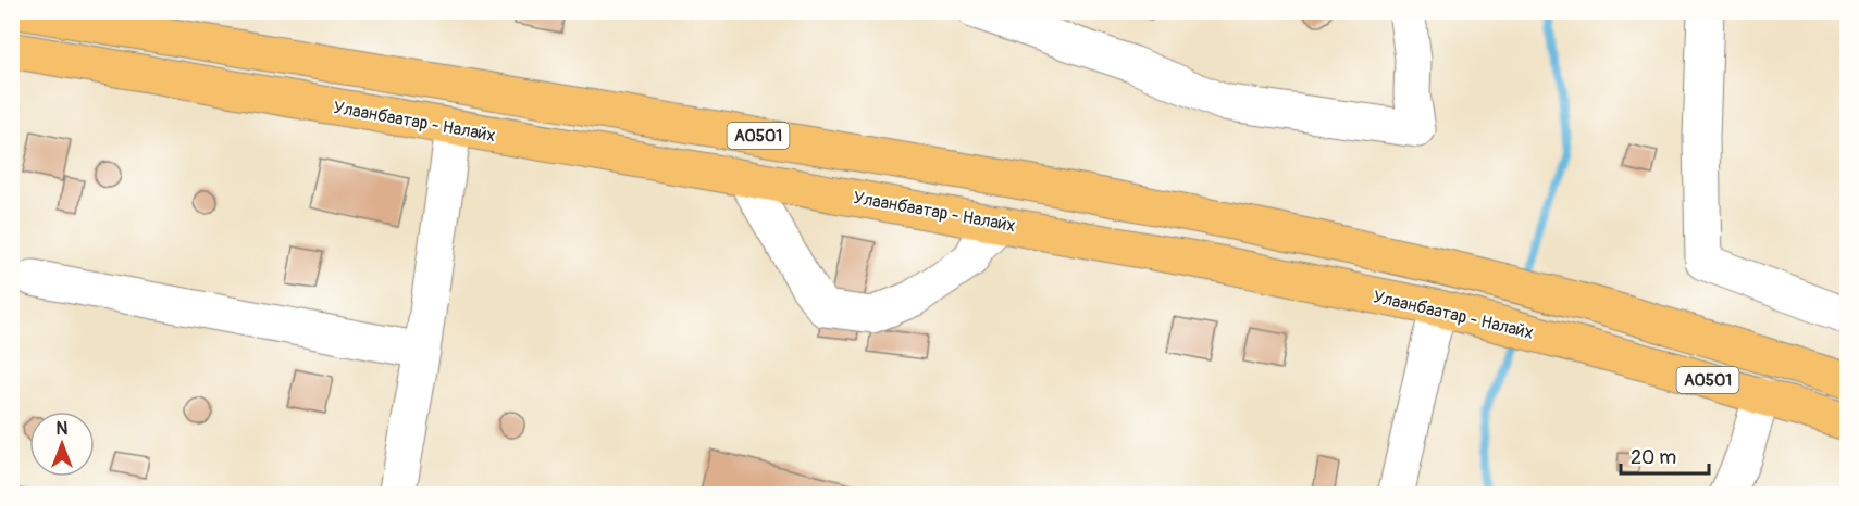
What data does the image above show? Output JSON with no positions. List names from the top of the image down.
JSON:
{
  "streets": {
    "highway": ["Улаанбаатар - Налайх", "A0501"]
  },
  "scale_bar": "20 m",
  "north": "top"
}
